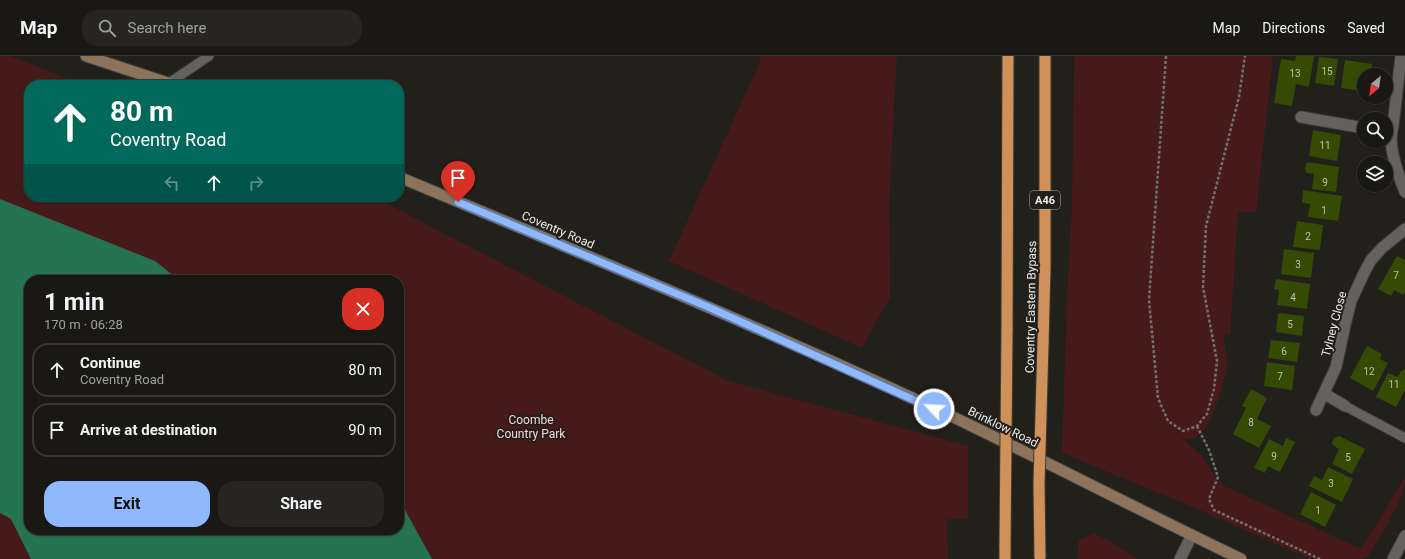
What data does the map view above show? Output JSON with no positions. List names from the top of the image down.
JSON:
{
  "streets": {
    "highway": ["A46", "Coventry Eastern Bypass"],
    "main road": ["Coventry Road", "Brinklow Road"],
    "street": ["Tylney Close"]
  },
  "crossings": [
    ["Coventry Road", "Brinklow Road"]
  ],
  "parks": ["Coombe Country Park"],
  "house_numbers": [
    "15",
    "13",
    "11",
    "9",
    "1",
    "2",
    "3",
    "7",
    "4",
    "5",
    "6",
    "12",
    "7",
    "11",
    "8",
    "9",
    "5",
    "3",
    "1"
  ],
  "north": "bottom left",
  "page": {
    "header": "Map",
    "search": "Search here",
    "nav": ["Map", "Directions", "Saved"],
    "turn": ["80 m", "Coventry Road"],
    "heading": ["1 min", "170 m · 06:28"],
    "list": [
      {
        "name": "Continue",
        "note": "Coventry Road",
        "value": "80 m"
      },
      {
        "name": "Arrive at destination",
        "value": "90 m"
      }
    ],
    "buttons": ["Exit", "Share"]
  }
}
